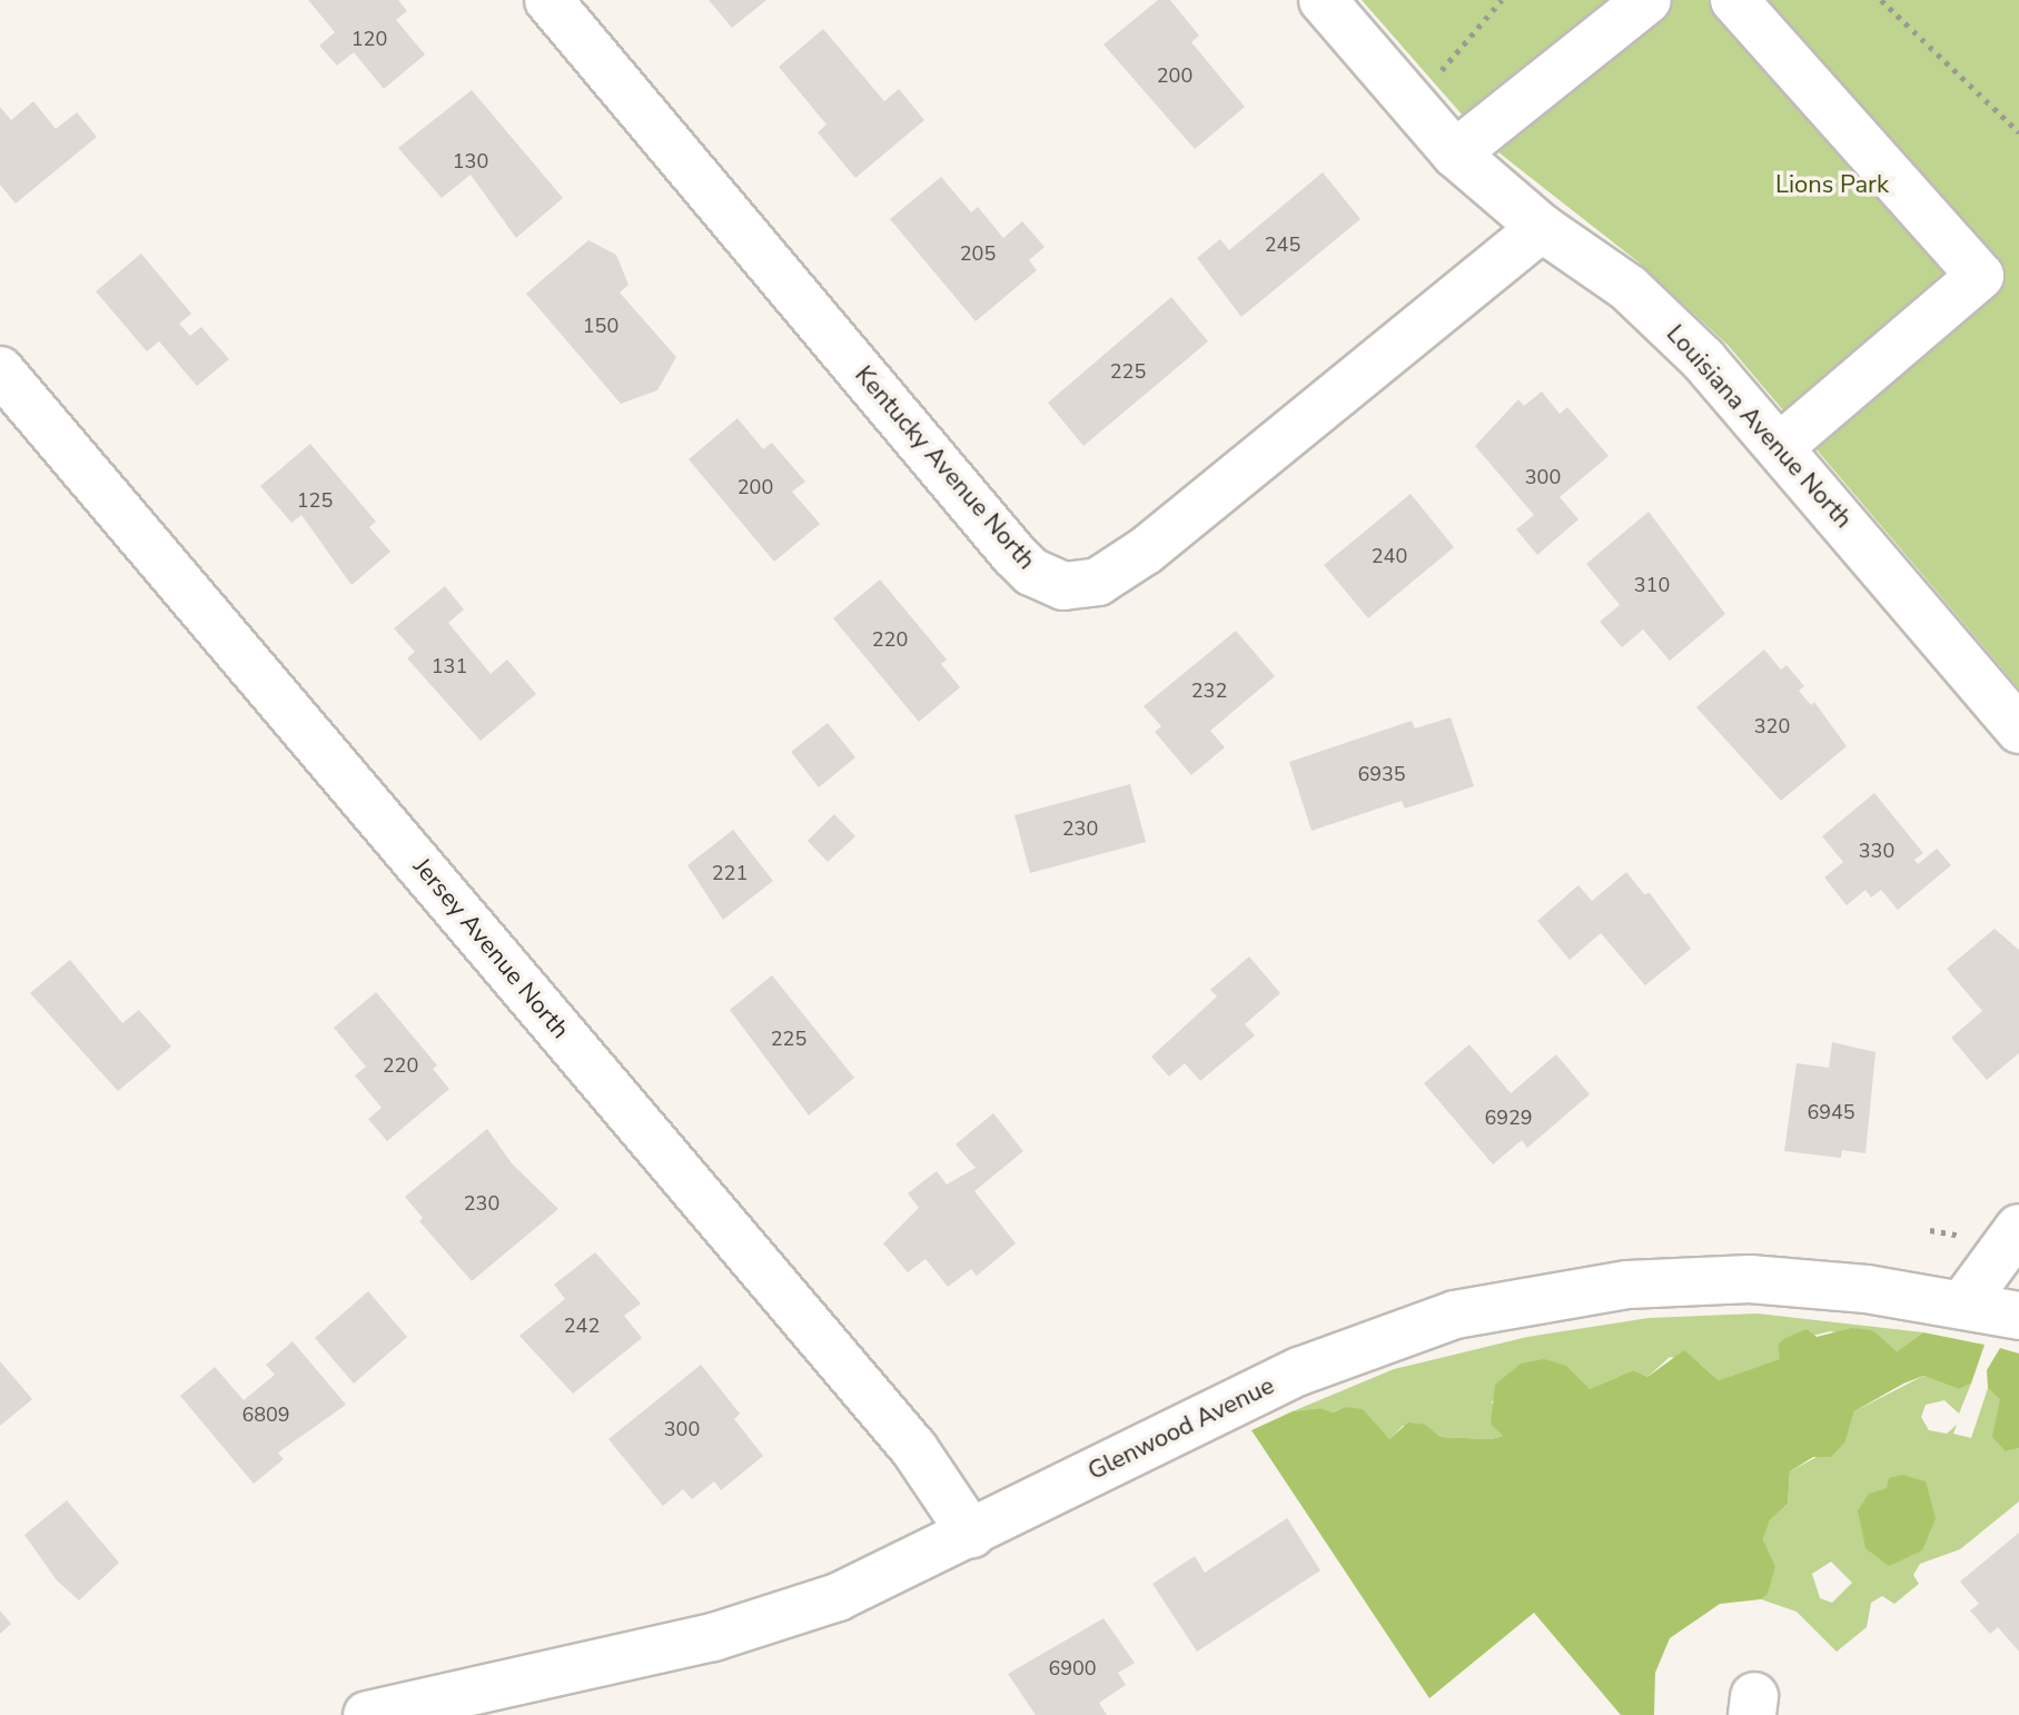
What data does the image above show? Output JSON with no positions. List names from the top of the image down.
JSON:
{
  "streets": {
    "street": [
      "Louisiana Avenue North",
      "Kentucky Avenue North",
      "Jersey Avenue North",
      "Glenwood Avenue"
    ]
  },
  "crossings": [
    ["Louisiana Avenue North", "Kentucky Avenue North"],
    ["Jersey Avenue North", "Glenwood Avenue"]
  ],
  "parks": ["Lions Park"],
  "house_numbers": [
    "120",
    "200",
    "130",
    "245",
    "205",
    "150",
    "225",
    "300",
    "200",
    "125",
    "240",
    "310",
    "220",
    "131",
    "232",
    "320",
    "6935",
    "230",
    "330",
    "221",
    "225",
    "220",
    "6945",
    "6929",
    "230",
    "242",
    "6809",
    "300",
    "6900"
  ]
}
